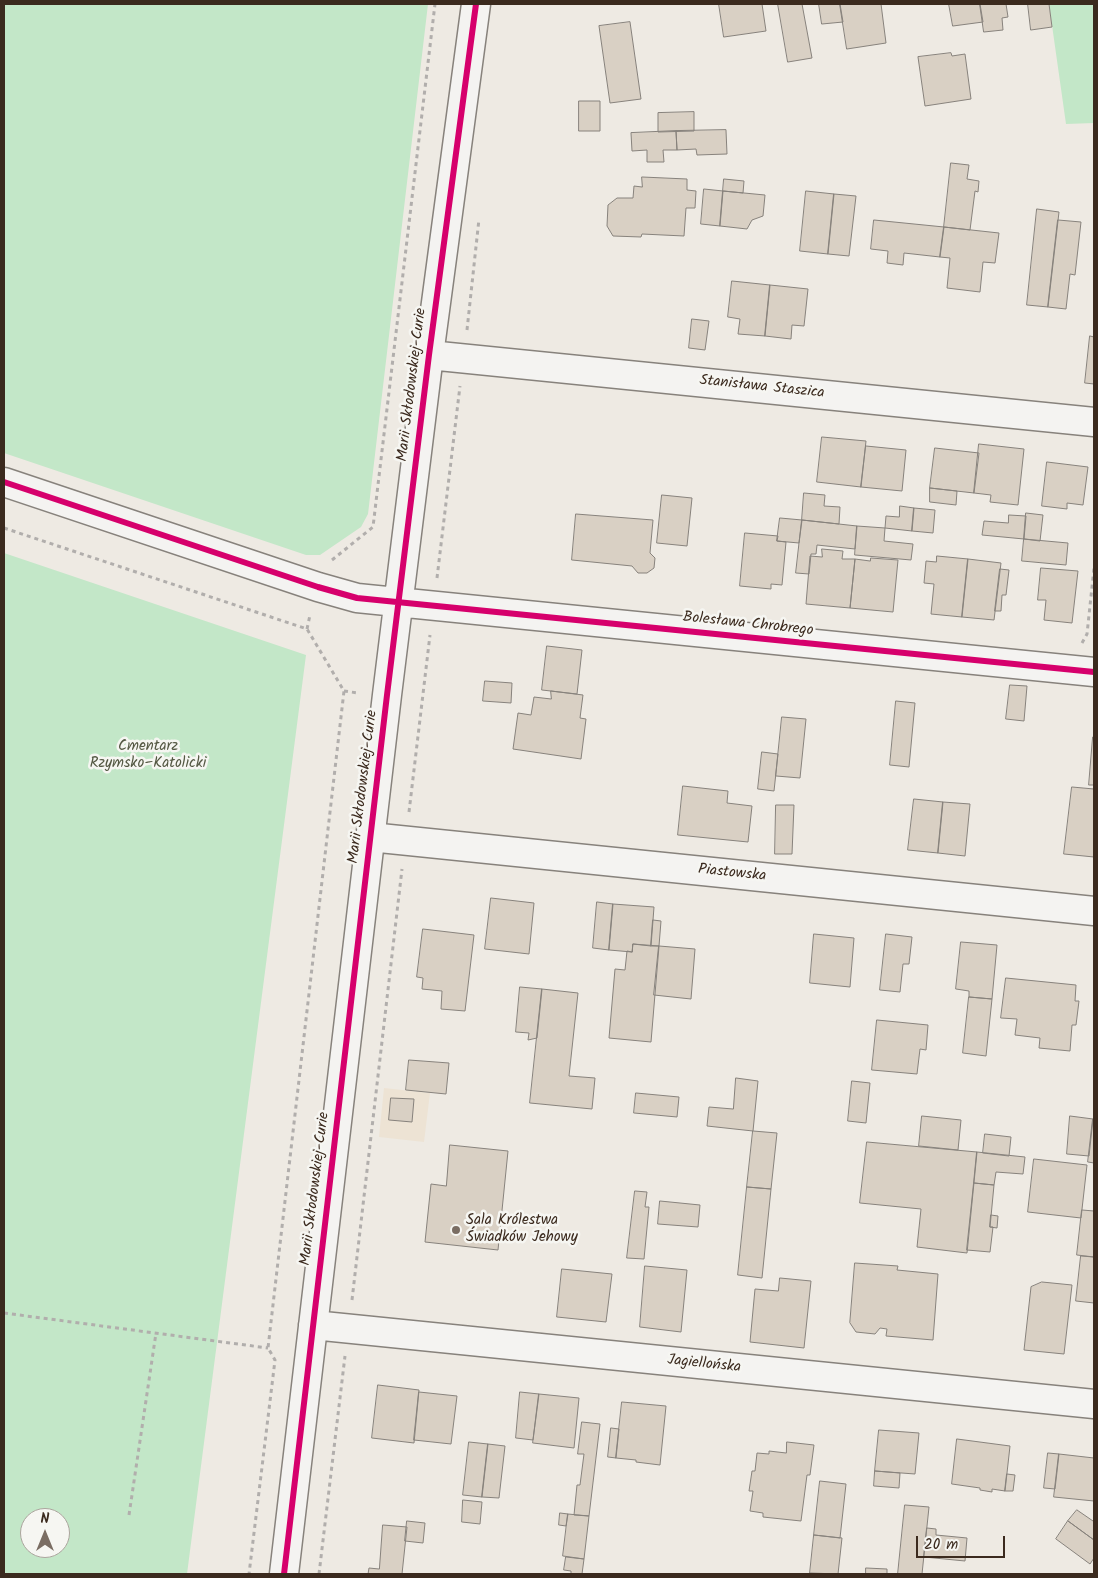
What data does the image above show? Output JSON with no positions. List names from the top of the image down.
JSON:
{
  "streets": {
    "street": [
      "Marii Skłodowskiej-Curie",
      "Stanisława Staszica",
      "Bolesława Chrobrego",
      "Piastowska",
      "Jagiellońska"
    ]
  },
  "crossings": [
    ["Marii Skłodowskiej-Curie", "Stanisława Staszica"],
    ["Marii Skłodowskiej-Curie", "Bolesława Chrobrego"],
    ["Marii Skłodowskiej-Curie", "Piastowska"],
    ["Marii Skłodowskiej-Curie", "Jagiellońska"]
  ],
  "parks": ["Cmentarz Rzymsko–Katolicki"],
  "places": ["Sala Królestwa Świadków Jehowy"],
  "scale_bar": "20 m",
  "north": "top"
}
